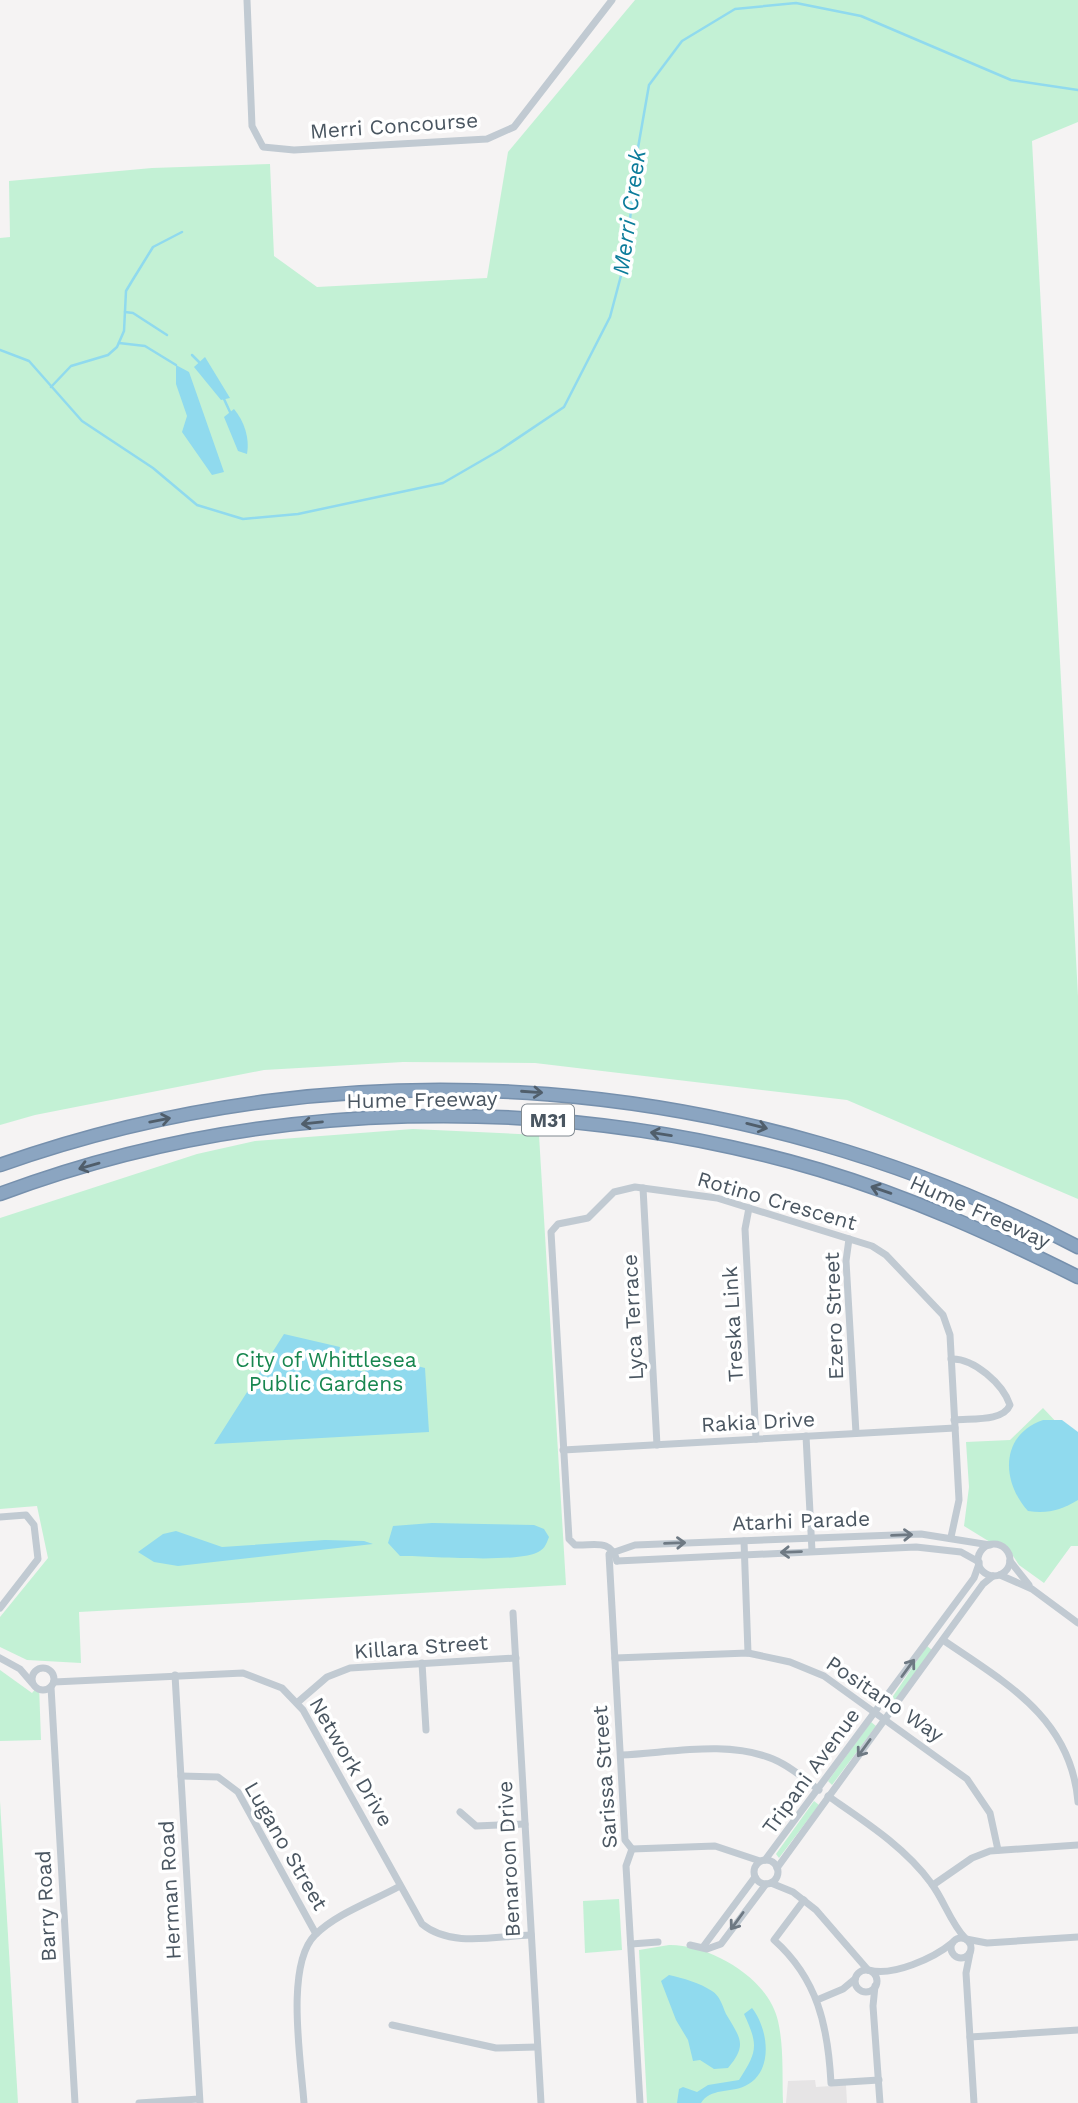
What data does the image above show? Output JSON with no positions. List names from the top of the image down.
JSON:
{
  "streets": {
    "highway": ["Hume Freeway", "M31"],
    "street": [
      "Merri Concourse",
      "Rotino Crescent",
      "Ezero Street",
      "Lyca Terrace",
      "Treska Link",
      "Rakia Drive",
      "Atarhi Parade",
      "Killara Street",
      "Positano Way",
      "Network Drive",
      "Tripani Avenue",
      "Sarissa Street",
      "Lugano Street",
      "Benaroon Drive",
      "Herman Road",
      "Barry Road"
    ]
  },
  "crossings": [
    ["Rotino Crescent", "Ezero Street"],
    ["Rotino Crescent", "Lyca Terrace"],
    ["Rotino Crescent", "Treska Link"],
    ["Rotino Crescent", "Rakia Drive"],
    ["Rotino Crescent", "Atarhi Parade"],
    ["Rotino Crescent", "Sarissa Street"],
    ["Ezero Street", "Rakia Drive"],
    ["Lyca Terrace", "Rakia Drive"],
    ["Treska Link", "Rakia Drive"],
    ["Atarhi Parade", "Tripani Avenue"],
    ["Atarhi Parade", "Sarissa Street"],
    ["Killara Street", "Network Drive"],
    ["Killara Street", "Benaroon Drive"],
    ["Positano Way", "Tripani Avenue"],
    ["Positano Way", "Sarissa Street"],
    ["Network Drive", "Benaroon Drive"],
    ["Network Drive", "Herman Road"],
    ["Network Drive", "Barry Road"],
    ["Lugano Street", "Herman Road"]
  ],
  "water": ["Merri Creek"],
  "parks": ["City of Whittlesea Public Gardens"]
}
